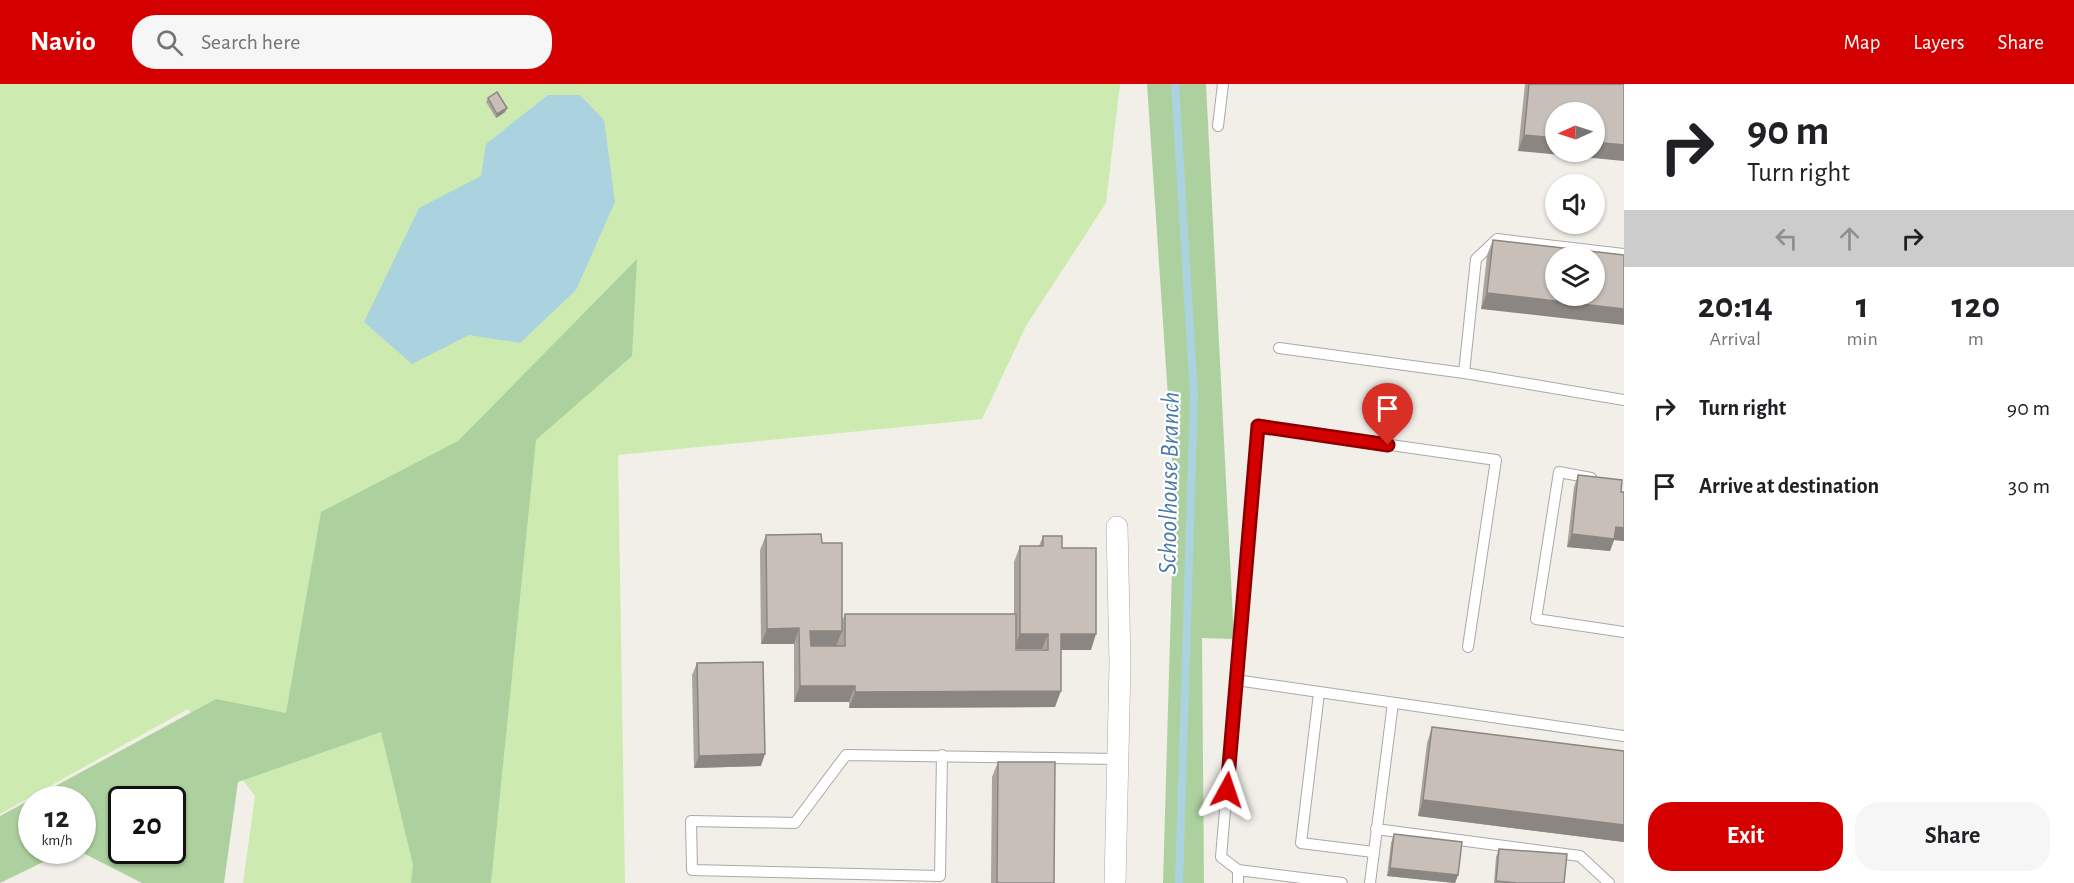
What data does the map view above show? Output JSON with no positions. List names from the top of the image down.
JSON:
{
  "water": ["Schoolhouse Branch"],
  "north": "left",
  "page": {
    "header": "Navio",
    "search": "Search here",
    "nav": ["Map", "Layers", "Share"],
    "turn": ["90 m", "Turn right"],
    "eta": [
      "20:14",
      "Arrival",
      "1",
      "min",
      "120",
      "m"
    ],
    "list": [
      {
        "name": "Turn right",
        "value": "90 m"
      },
      {
        "name": "Arrive at destination",
        "value": "30 m"
      }
    ],
    "speed": "12 km/h",
    "limit": "20",
    "buttons": ["Exit", "Share"]
  }
}
